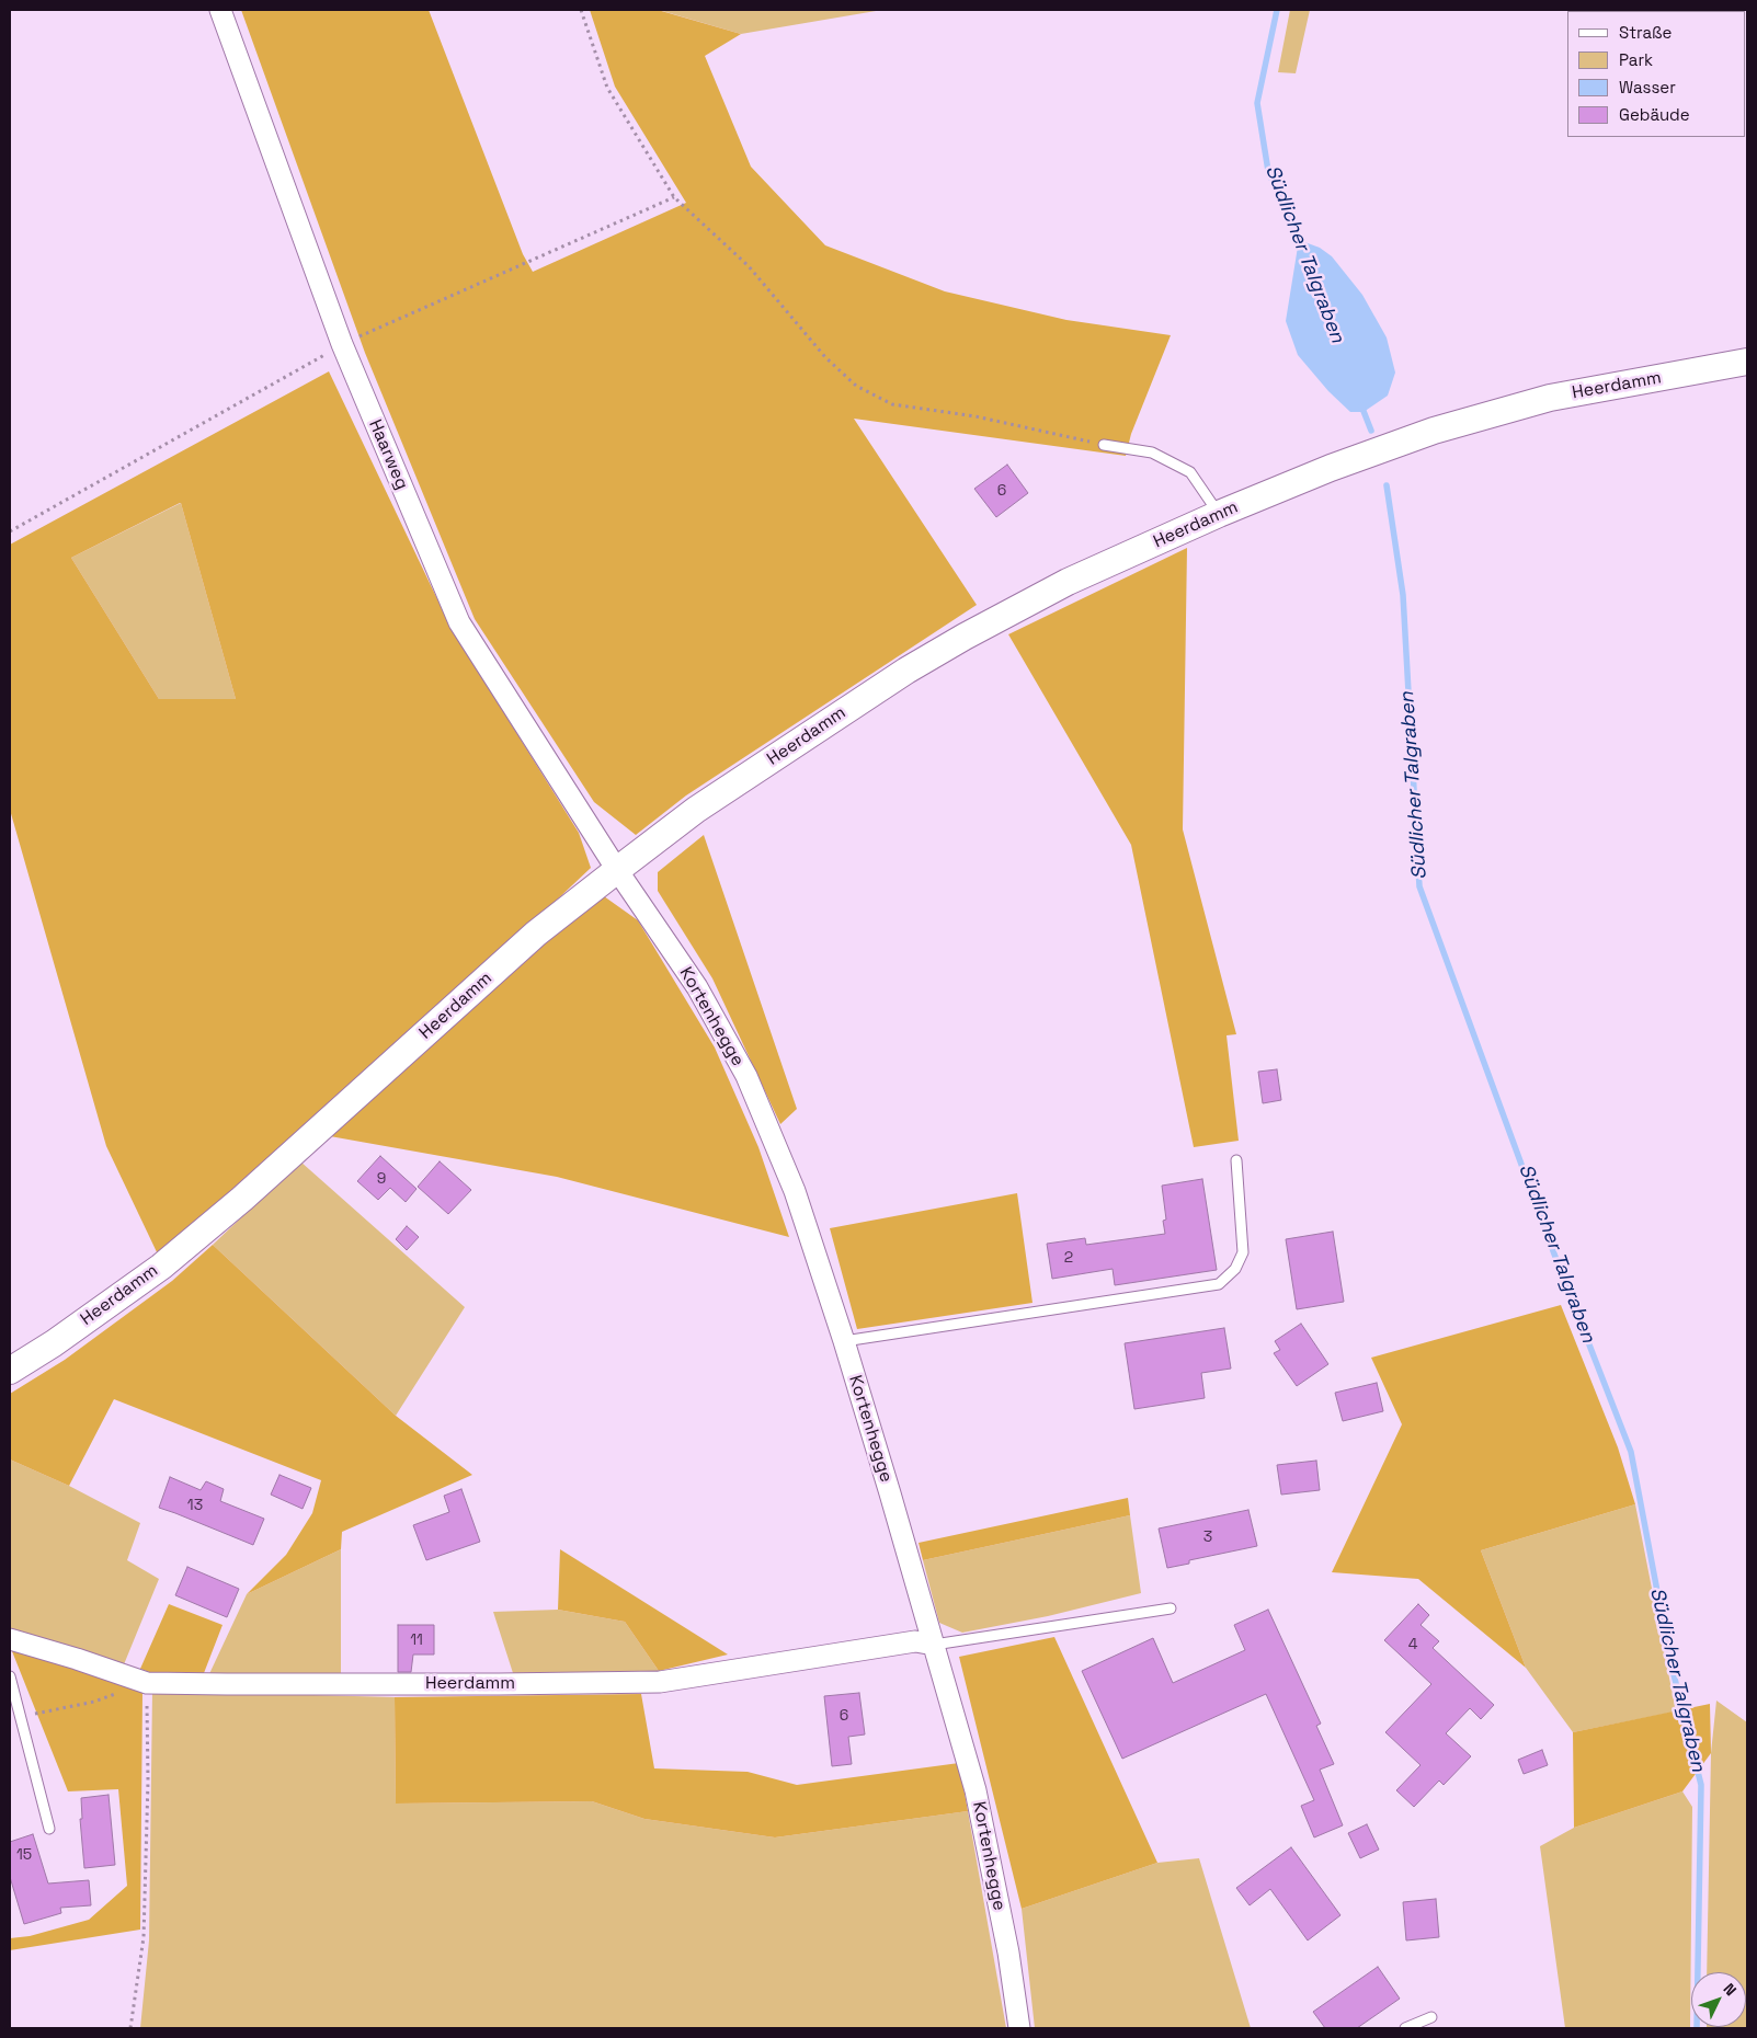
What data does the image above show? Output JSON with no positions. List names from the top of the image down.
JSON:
{
  "streets": {
    "street": ["Heerdamm", "Haarweg", "Kortenhegge"]
  },
  "crossings": [
    ["Heerdamm", "Haarweg"],
    ["Heerdamm", "Kortenhegge"],
    ["Haarweg", "Kortenhegge"]
  ],
  "water": ["Südlicher Talgraben"],
  "house_numbers": [
    "6",
    "9",
    "2",
    "13",
    "3",
    "11",
    "4",
    "6",
    "15"
  ],
  "legend": [
    "Straße",
    "Park",
    "Wasser",
    "Gebäude"
  ],
  "north": "top right"
}
